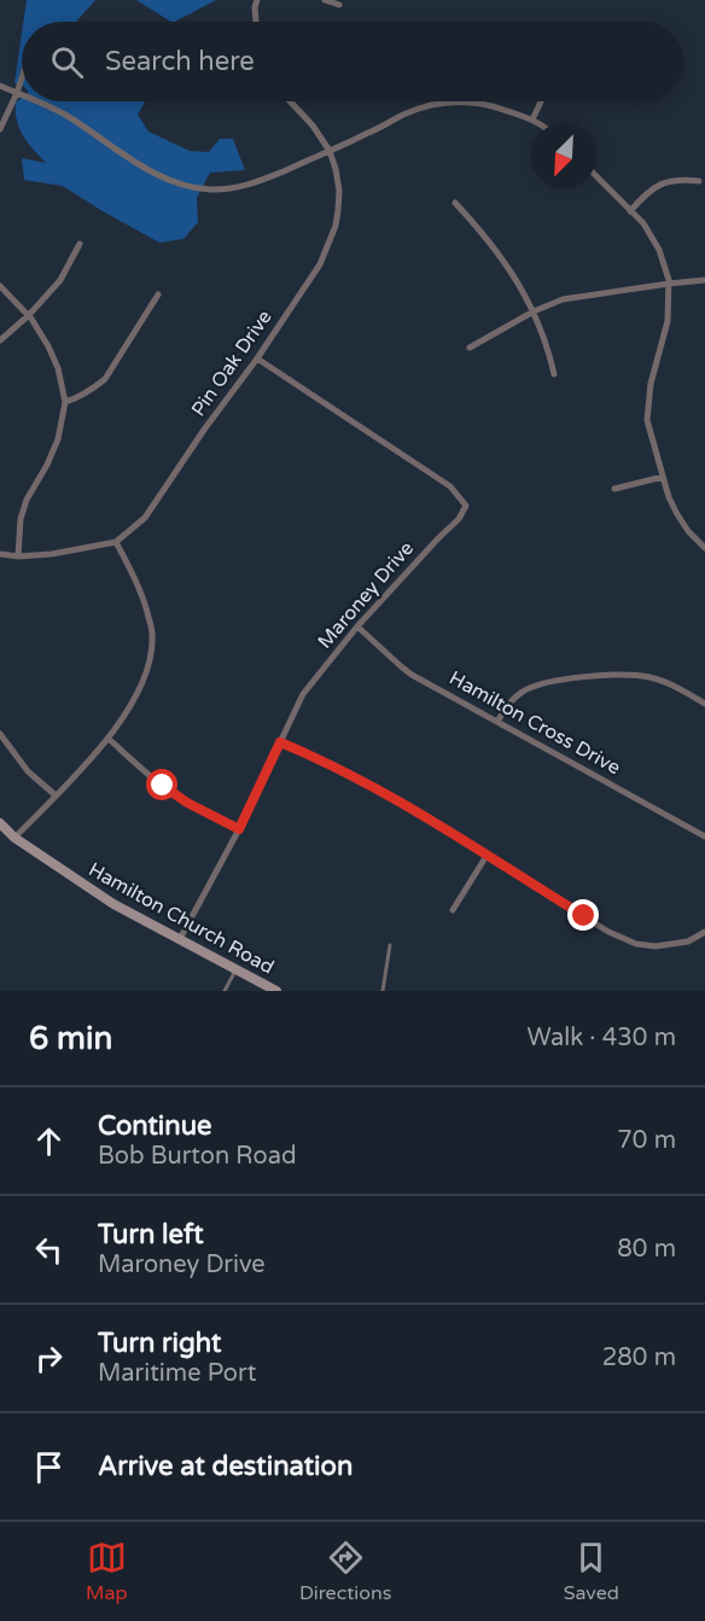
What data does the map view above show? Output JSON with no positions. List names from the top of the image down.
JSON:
{
  "streets": {
    "street": [
      "Pin Oak Drive",
      "Maroney Drive",
      "Hamilton Cross Drive",
      "Hamilton Church Road"
    ]
  },
  "crossings": [
    ["Pin Oak Drive", "Maroney Drive"],
    ["Maroney Drive", "Hamilton Cross Drive"],
    ["Maroney Drive", "Hamilton Church Road"]
  ],
  "north": "bottom left",
  "page": {
    "search": "Search here",
    "heading": ["6 min", "Walk · 430 m"],
    "list": [
      ["Continue", "Bob Burton Road", "70 m"],
      ["Turn left", "Maroney Drive", "80 m"],
      ["Turn right", "Maritime Port", "280 m"],
      "Arrive at destination"
    ],
    "nav": ["Map", "Directions", "Saved"]
  }
}
